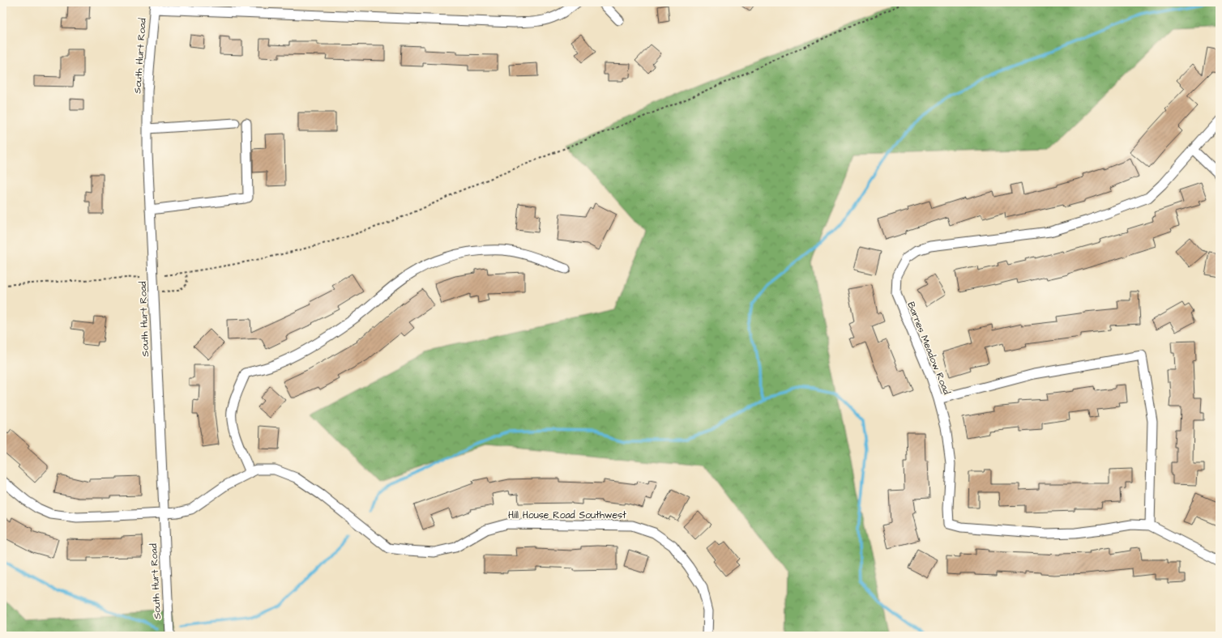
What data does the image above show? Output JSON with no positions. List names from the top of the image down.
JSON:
{
  "streets": {
    "street": ["South Hurt Road", "Barnes Meadow Road", "Hill House Road Southwest"]
  },
  "crossings": [
    ["South Hurt Road", "Hill House Road Southwest"]
  ]
}
